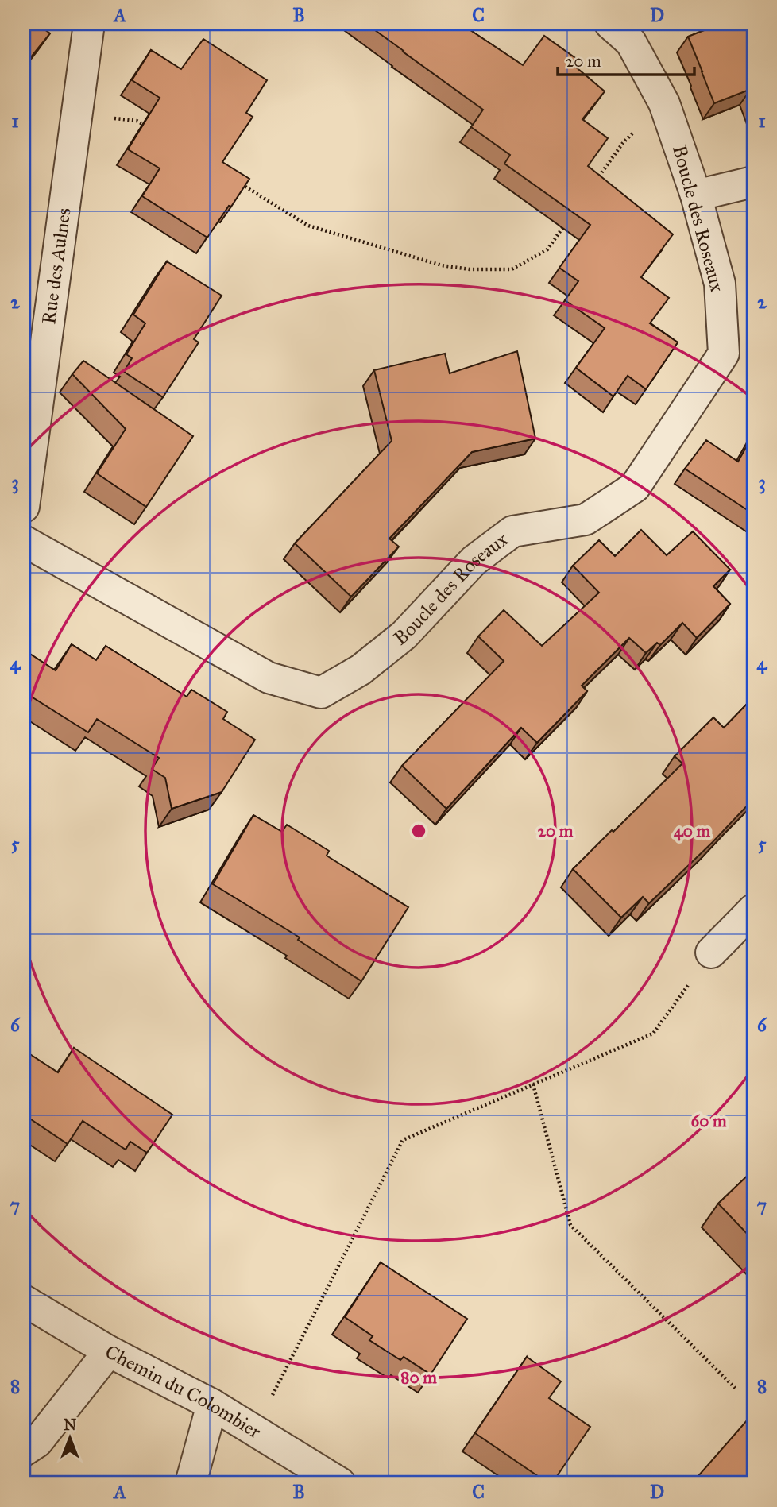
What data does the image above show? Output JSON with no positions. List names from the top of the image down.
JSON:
{
  "streets": {
    "street": ["Boucle des Roseaux", "Rue des Aulnes", "Chemin du Colombier"]
  },
  "scale_bar": "20 m",
  "north": "top",
  "grid": {
    "columns": [
      "A",
      "B",
      "C",
      "D"
    ],
    "rows": [
      "1",
      "2",
      "3",
      "4",
      "5",
      "6",
      "7",
      "8"
    ]
  },
  "rings": [
    "20 m",
    "40 m",
    "60 m",
    "80 m"
  ]
}
